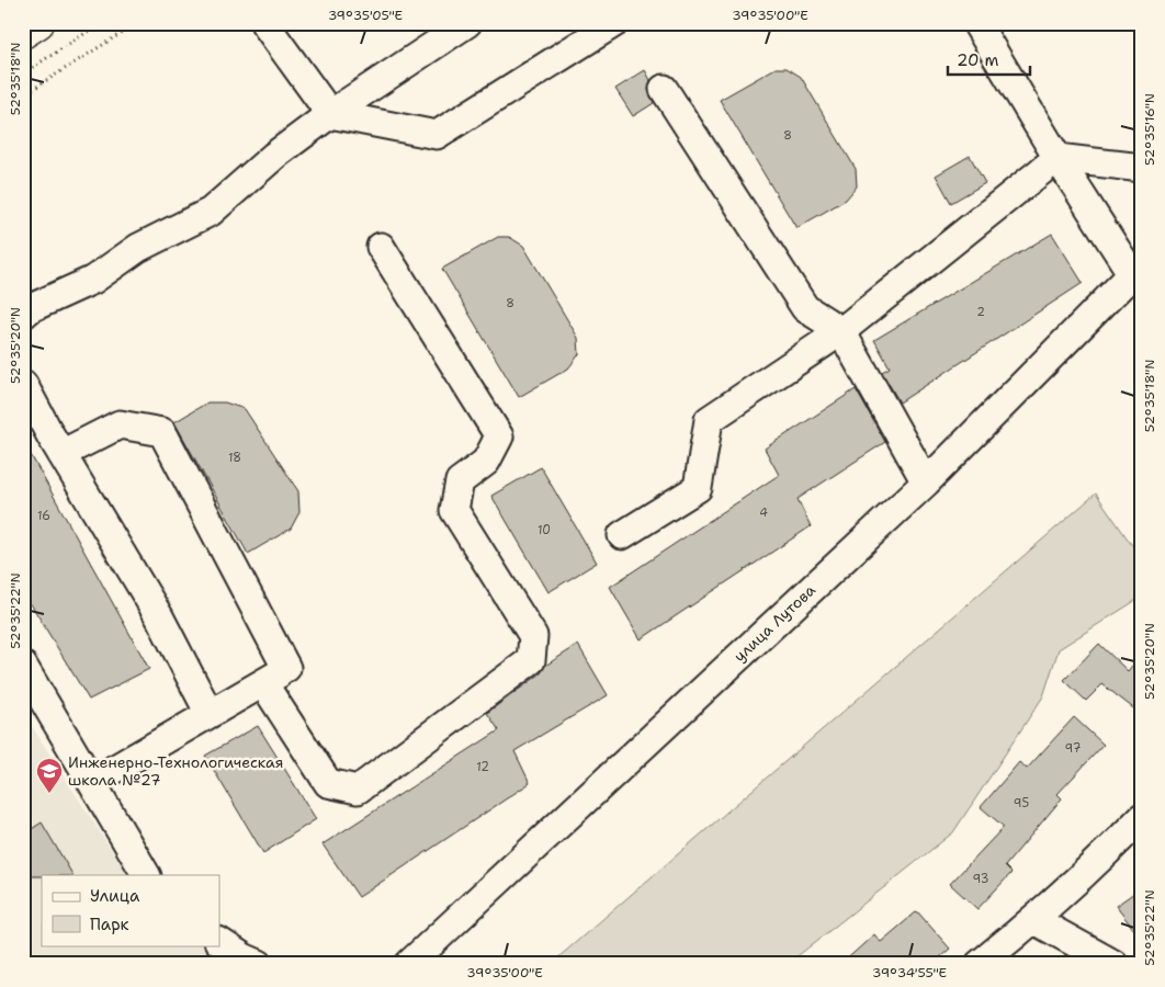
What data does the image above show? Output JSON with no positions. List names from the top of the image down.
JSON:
{
  "streets": {
    "street": ["улица Лутова"]
  },
  "places": {
    "school or university": ["Инженерно-Технологическая школа №27"]
  },
  "house_numbers": [
    "8",
    "8",
    "2",
    "18",
    "4",
    "16",
    "10",
    "97",
    "12",
    "95",
    "93"
  ],
  "legend": ["Улица", "Парк"],
  "scale_bar": "20 m",
  "coordinates": [
    "39°35'05\"E",
    "39°35'00\"E",
    "52°35'18\"N",
    "52°35'16\"N",
    "52°35'20\"N",
    "52°35'22\"N",
    "39°34'55\"E"
  ]
}
